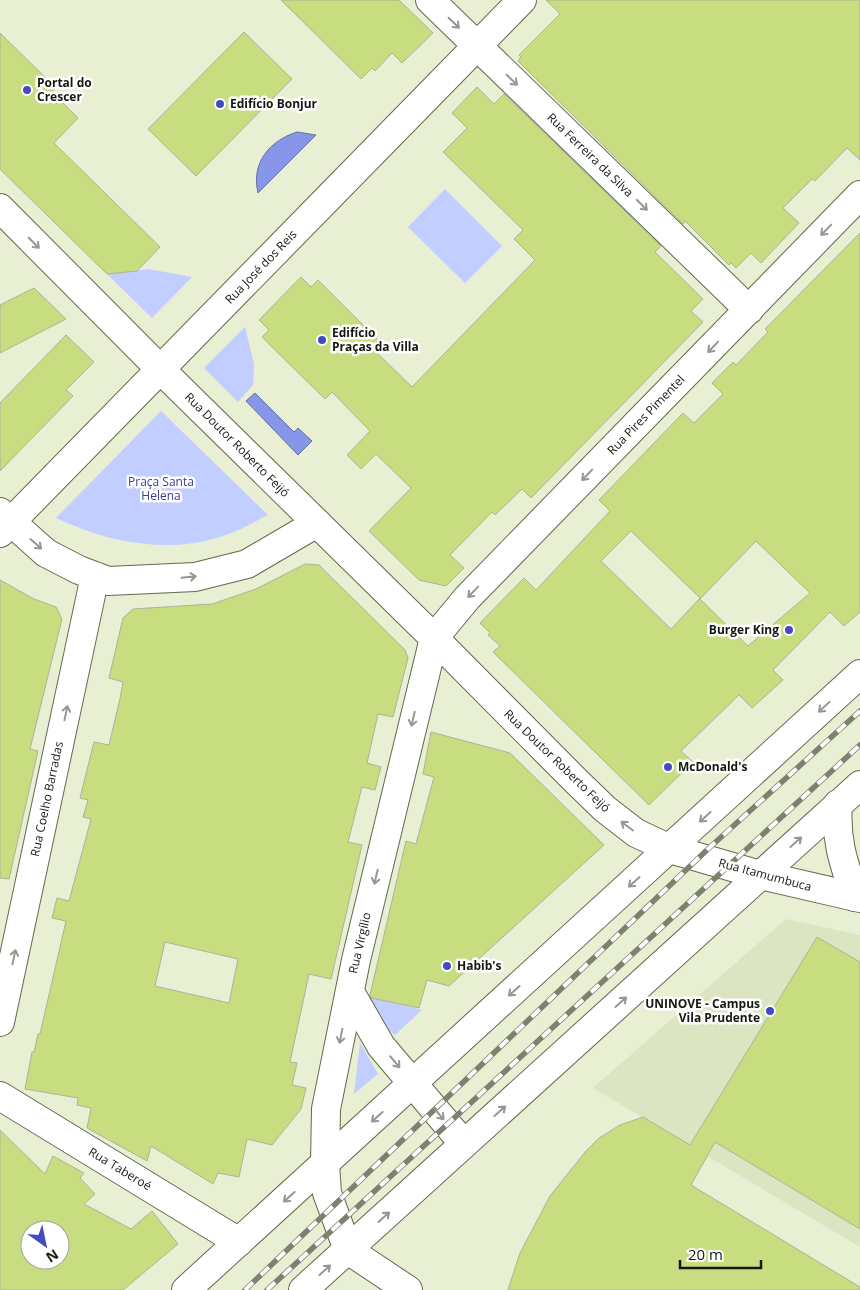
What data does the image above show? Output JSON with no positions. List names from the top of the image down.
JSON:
{
  "streets": {
    "main road": [
      "Rua Ferreira da Silva",
      "Rua José dos Reis",
      "Rua Pires Pimentel",
      "Rua Doutor Roberto Feijó",
      "Rua Coelho Barradas",
      "Rua Itamumbuca",
      "Rua Virgílio",
      "Rua Taberoé"
    ]
  },
  "crossings": [
    ["Rua Ferreira da Silva", "Rua José dos Reis"],
    ["Rua Ferreira da Silva", "Rua Pires Pimentel"],
    ["Rua José dos Reis", "Rua Doutor Roberto Feijó"],
    ["Rua Pires Pimentel", "Rua Doutor Roberto Feijó"],
    ["Rua Pires Pimentel", "Rua Virgílio"],
    ["Rua Doutor Roberto Feijó", "Rua Itamumbuca"],
    ["Rua Doutor Roberto Feijó", "Rua Virgílio"]
  ],
  "one_way": [
    "Rua Ferreira da Silva",
    "Rua Pires Pimentel",
    "Rua Coelho Barradas",
    "Rua Virgílio"
  ],
  "parks": ["Praça Santa Helena"],
  "places": [
    "Portal do Crescer",
    "Edifício Bonjur",
    "Edifício Praças da Villa",
    "Burger King",
    "McDonald's",
    "Habib's",
    "UNINOVE - Campus Vila Prudente"
  ],
  "scale_bar": "20 m",
  "north": "bottom right"
}
